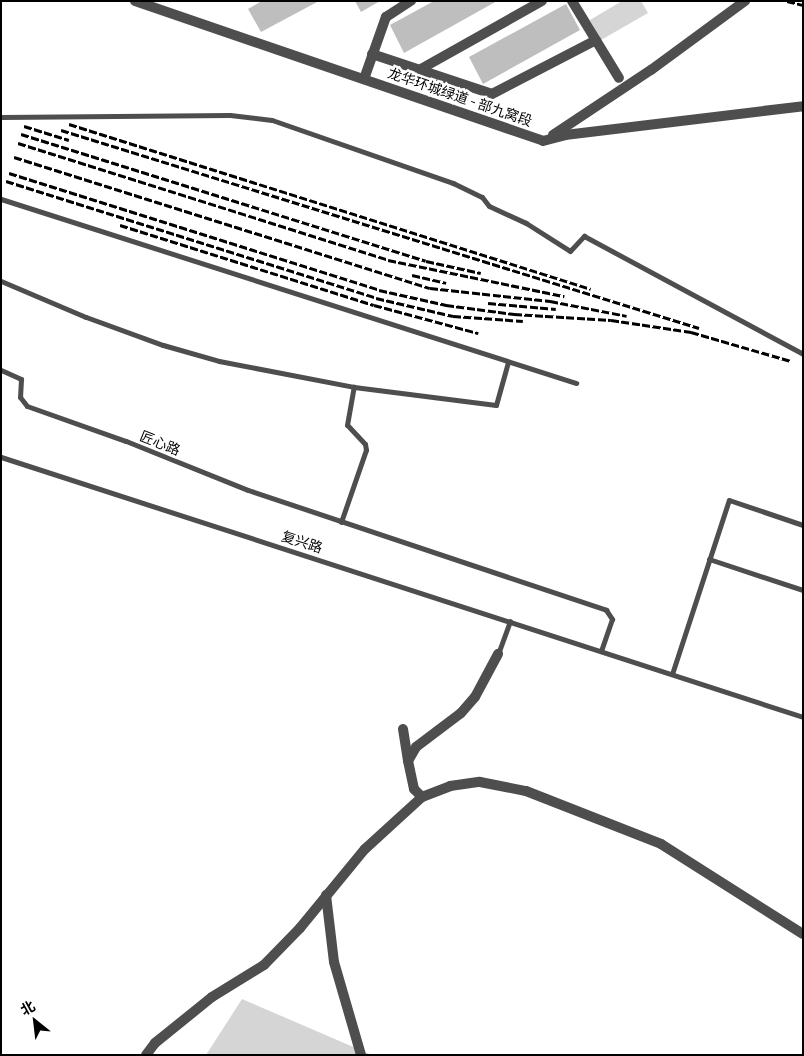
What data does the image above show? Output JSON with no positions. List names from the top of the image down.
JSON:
{
  "streets": {
    "street": ["龙华环城绿道 - 部九窝段"],
    "lane": ["匠心路", "复兴路"]
  },
  "north": "top left"
}
